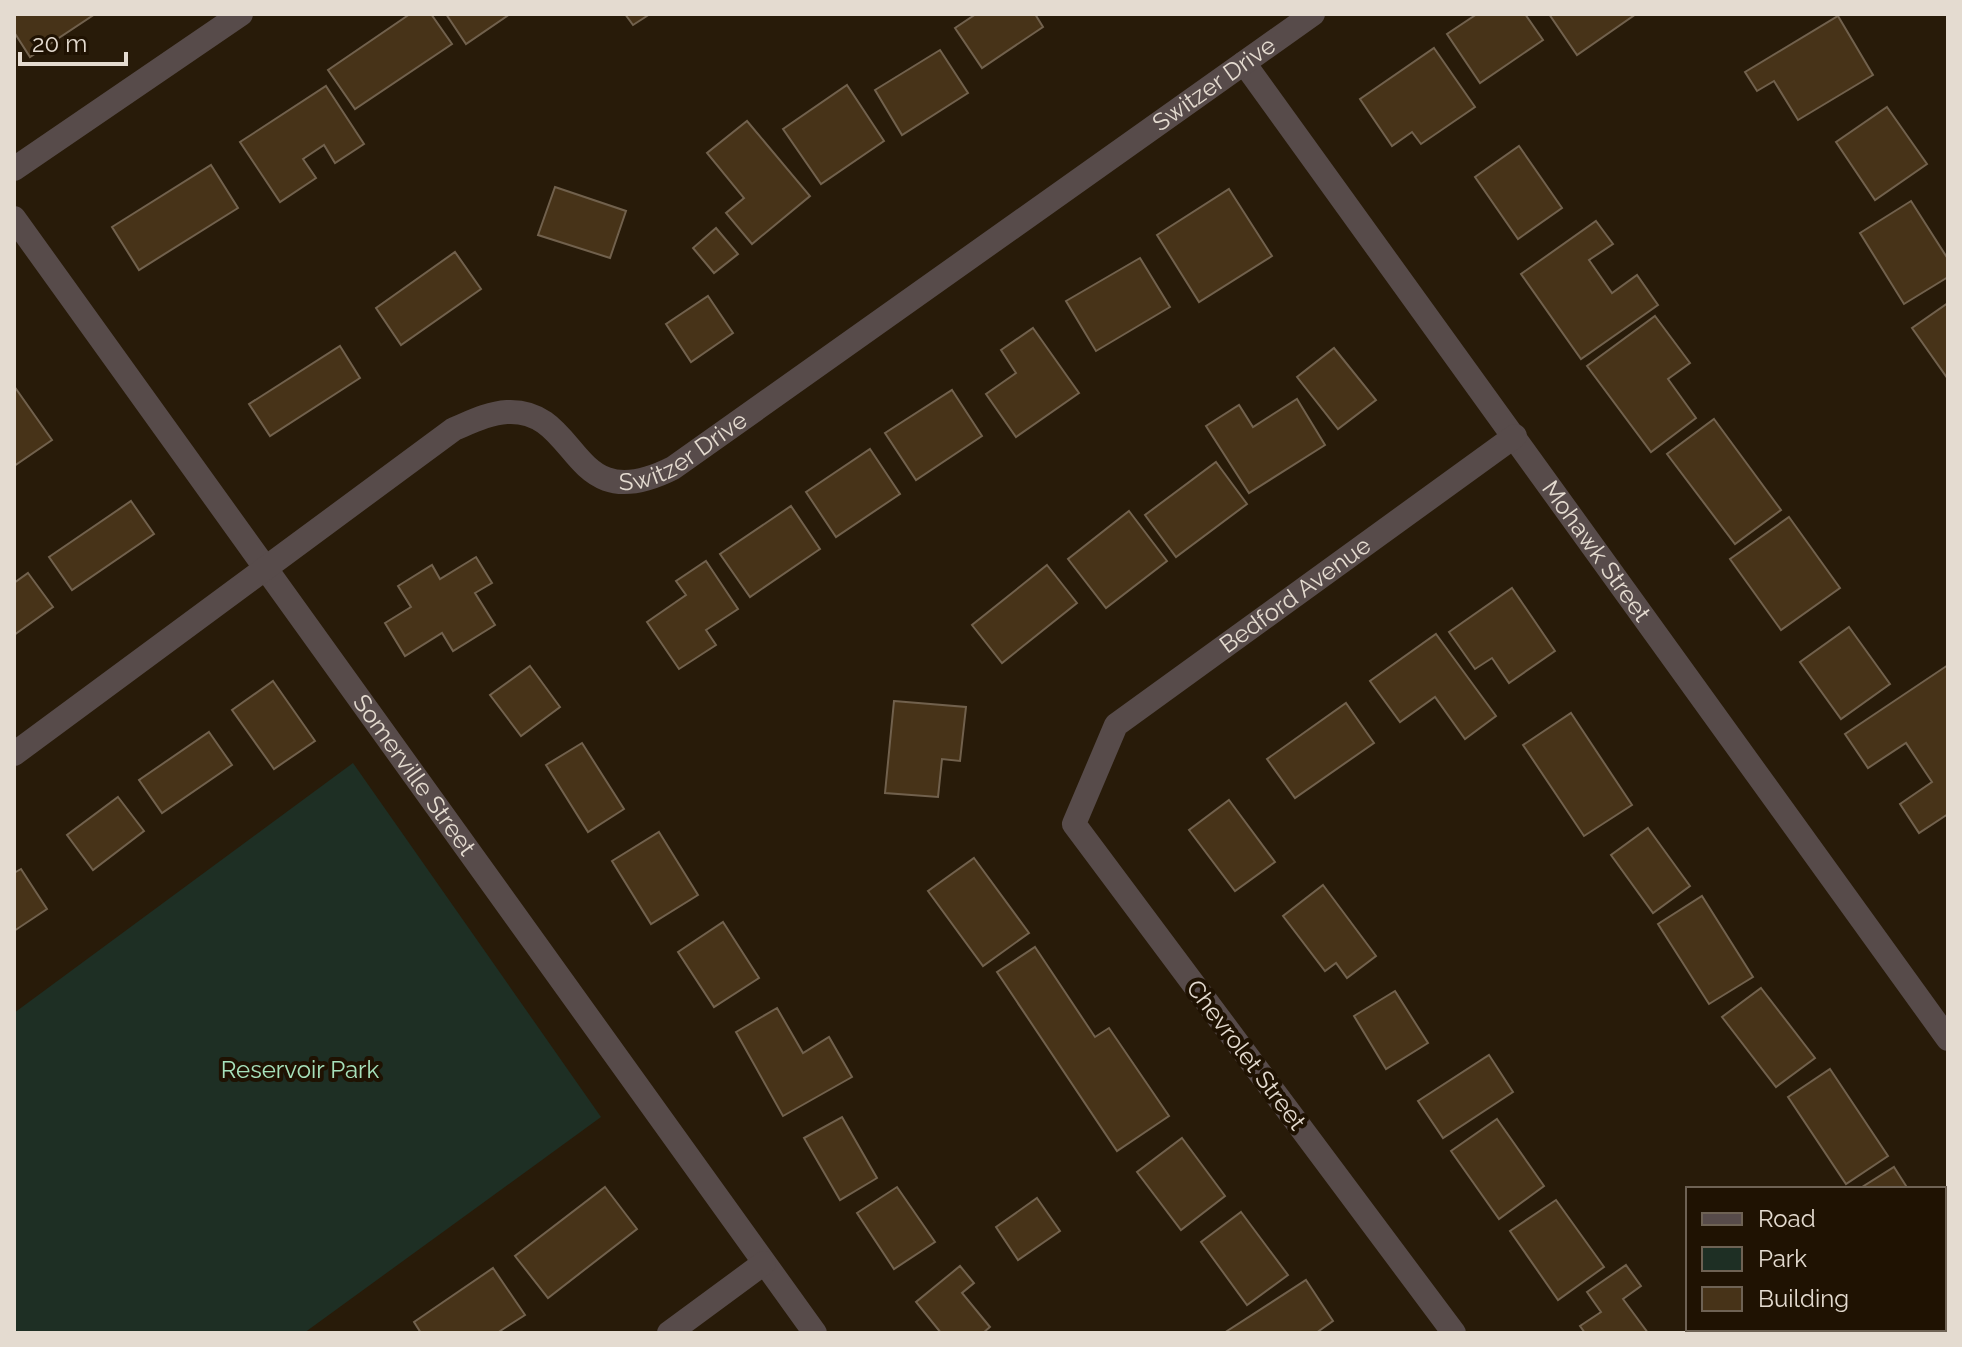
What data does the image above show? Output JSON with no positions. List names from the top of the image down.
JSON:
{
  "streets": {
    "street": [
      "Switzer Drive",
      "Mohawk Street",
      "Bedford Avenue",
      "Somerville Street",
      "Chevrolet Street"
    ]
  },
  "crossings": [
    ["Switzer Drive", "Mohawk Street"],
    ["Switzer Drive", "Somerville Street"],
    ["Mohawk Street", "Bedford Avenue"],
    ["Bedford Avenue", "Chevrolet Street"]
  ],
  "parks": ["Reservoir Park"],
  "legend": ["Road", "Park", "Building"],
  "scale_bar": "20 m"
}
